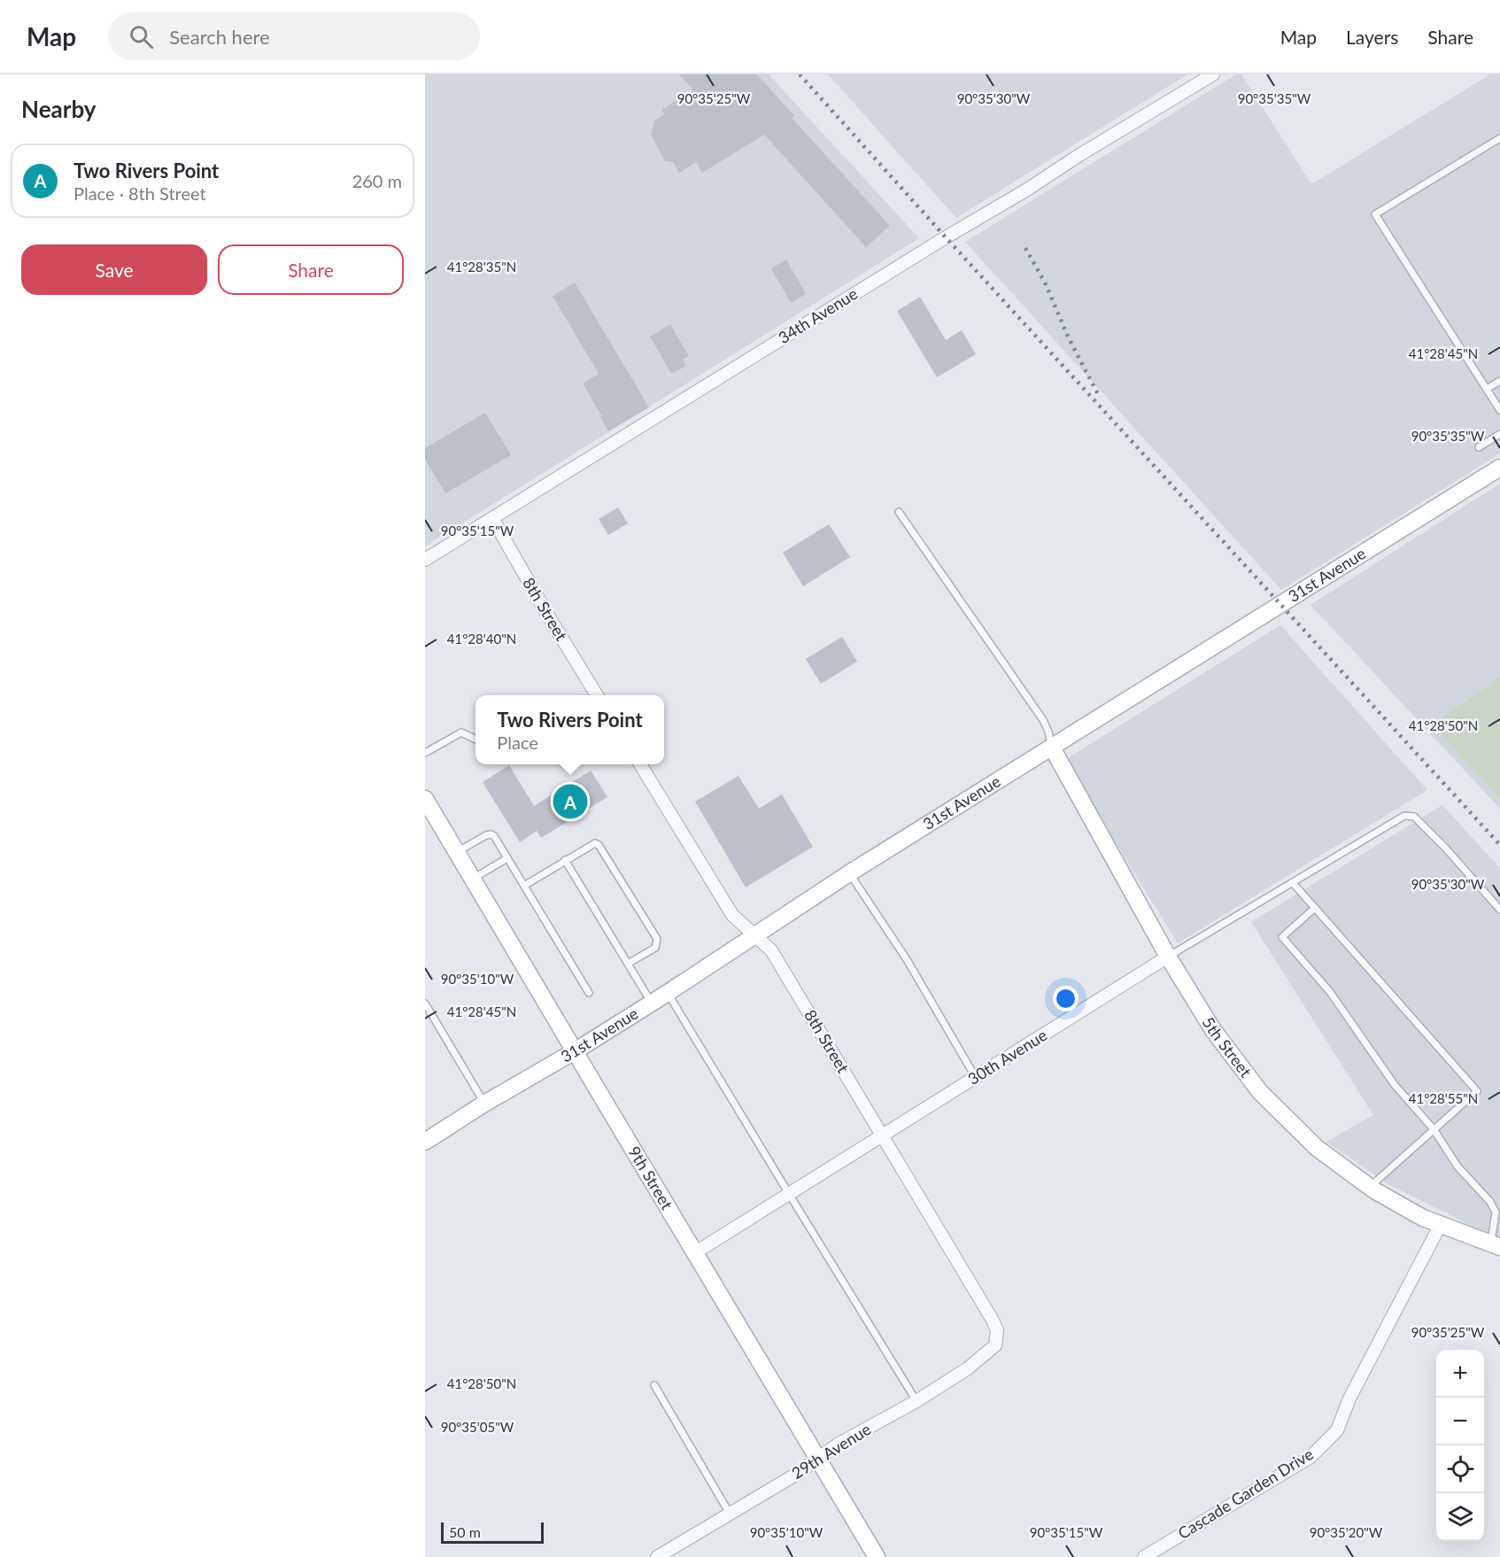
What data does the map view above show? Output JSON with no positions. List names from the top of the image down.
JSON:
{
  "streets": {
    "street": [
      "34th Avenue",
      "31st Avenue",
      "8th Street",
      "5th Street",
      "30th Avenue",
      "9th Street",
      "29th Avenue",
      "Cascade Garden Drive"
    ]
  },
  "crossings": [
    ["34th Avenue", "8th Street"],
    ["31st Avenue", "8th Street"],
    ["31st Avenue", "5th Street"],
    ["31st Avenue", "9th Street"],
    ["8th Street", "30th Avenue"],
    ["8th Street", "29th Avenue"],
    ["5th Street", "30th Avenue"],
    ["5th Street", "Cascade Garden Drive"],
    ["30th Avenue", "9th Street"],
    ["9th Street", "29th Avenue"]
  ],
  "scale_bar": "50 m",
  "page": {
    "header": "Map",
    "search": "Search here",
    "nav": ["Map", "Layers", "Share"],
    "heading": "Nearby",
    "list": [
      {
        "mark": "A",
        "name": "Two Rivers Point",
        "note": "Place · 8th Street",
        "value": "260 m"
      }
    ],
    "buttons": ["Save", "Share"],
    "popup": ["Two Rivers Point", "Place"],
    "pins": "A",
    "map_buttons": ["+", "−"],
    "scale": "50 m"
  },
  "coordinates": [
    "90°35'25\"W",
    "90°35'30\"W",
    "90°35'35\"W",
    "41°28'35\"N",
    "41°28'45\"N",
    "90°35'15\"W",
    "41°28'40\"N",
    "41°28'50\"N",
    "90°35'10\"W",
    "41°28'55\"N",
    "90°35'05\"W",
    "90°35'20\"W"
  ]
}
